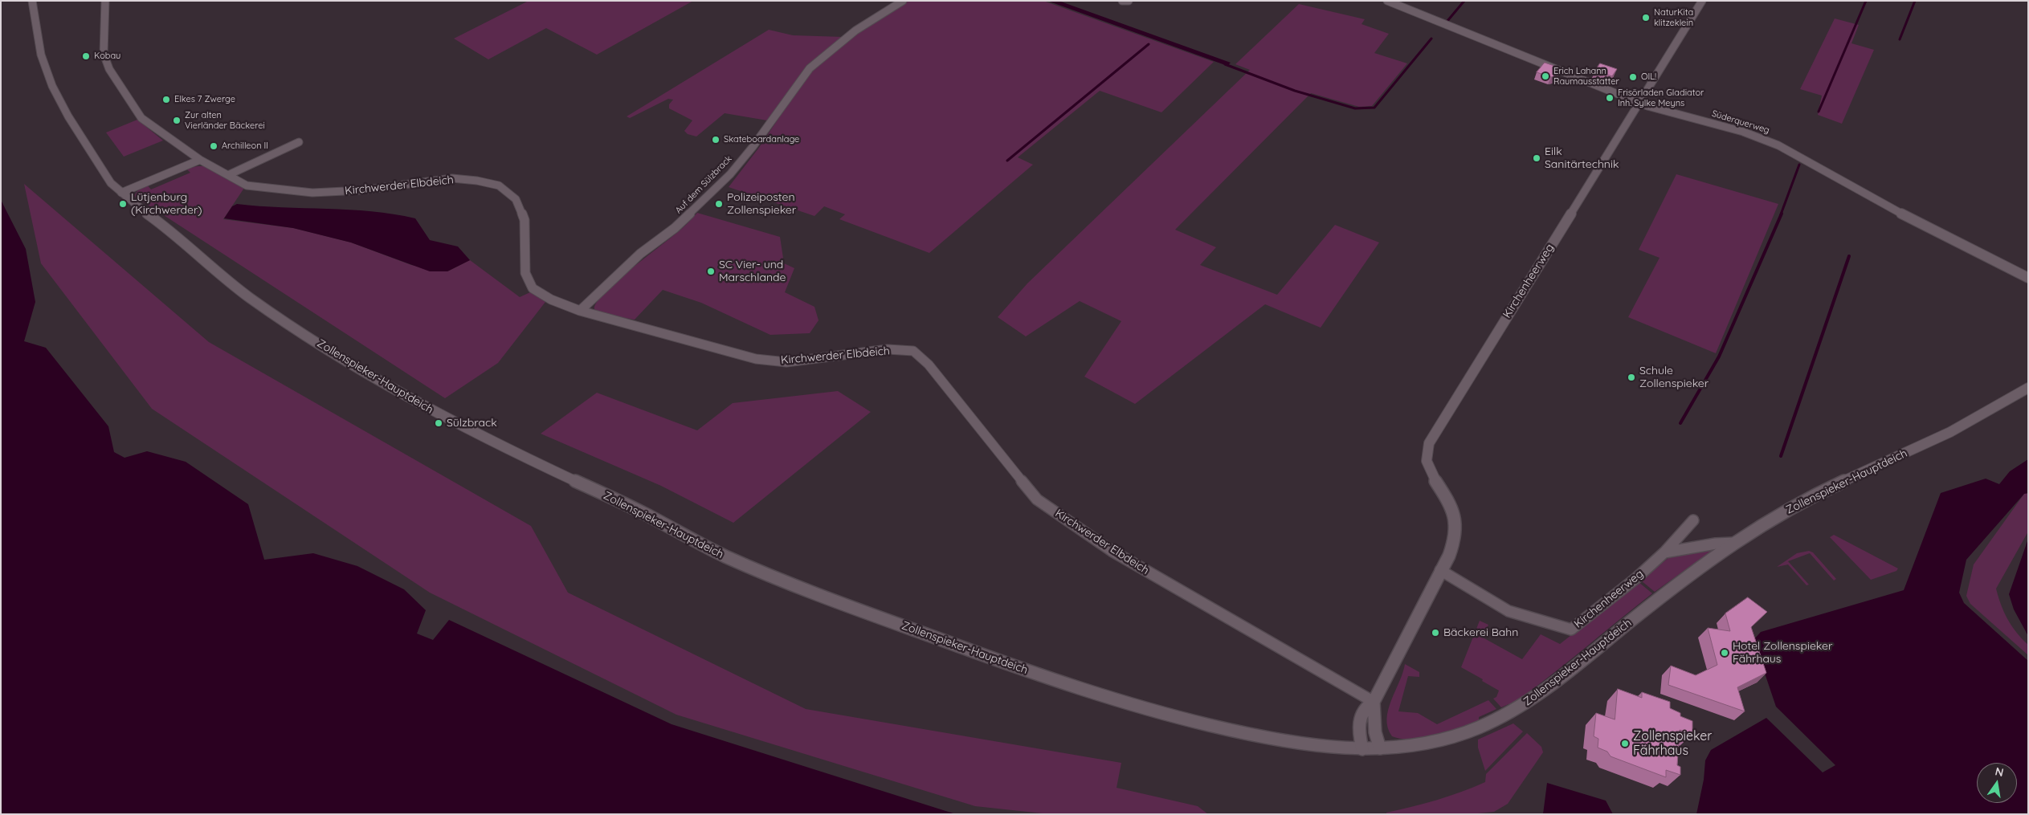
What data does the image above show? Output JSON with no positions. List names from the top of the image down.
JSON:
{
  "streets": {
    "street": [
      "Süderquerweg",
      "Auf dem Sülzbrack",
      "Kirchwerder Elbdeich",
      "Kirchenheerweg",
      "Zollenspieker-Hauptdeich"
    ]
  },
  "crossings": [
    ["Süderquerweg", "Kirchenheerweg"],
    ["Auf dem Sülzbrack", "Kirchwerder Elbdeich"],
    ["Kirchwerder Elbdeich", "Kirchenheerweg"],
    ["Kirchenheerweg", "Zollenspieker-Hauptdeich"]
  ],
  "places": [
    "NaturKita klitzeklein",
    "Kobau",
    "Erich Lahann Raumausstatter",
    "OIL!",
    "Frisörladen Gladiator Inh. Sylke Meyns",
    "Elkes 7 Zwerge",
    "Zur alten Vierländer Bäckerei",
    "Skateboardanlage",
    "Archilleon II",
    "Eilk Sanitärtechnik",
    "Lütjenburg (Kirchwerder)",
    "Polizeiposten Zollenspieker",
    "SC Vier- und Marschlande",
    "Schule Zollenspieker",
    "Sülzbrack",
    "Bäckerei Bahn",
    "Hotel Zollenspieker Fährhaus",
    "Zollenspieker Fährhaus"
  ],
  "north": "top"
}
